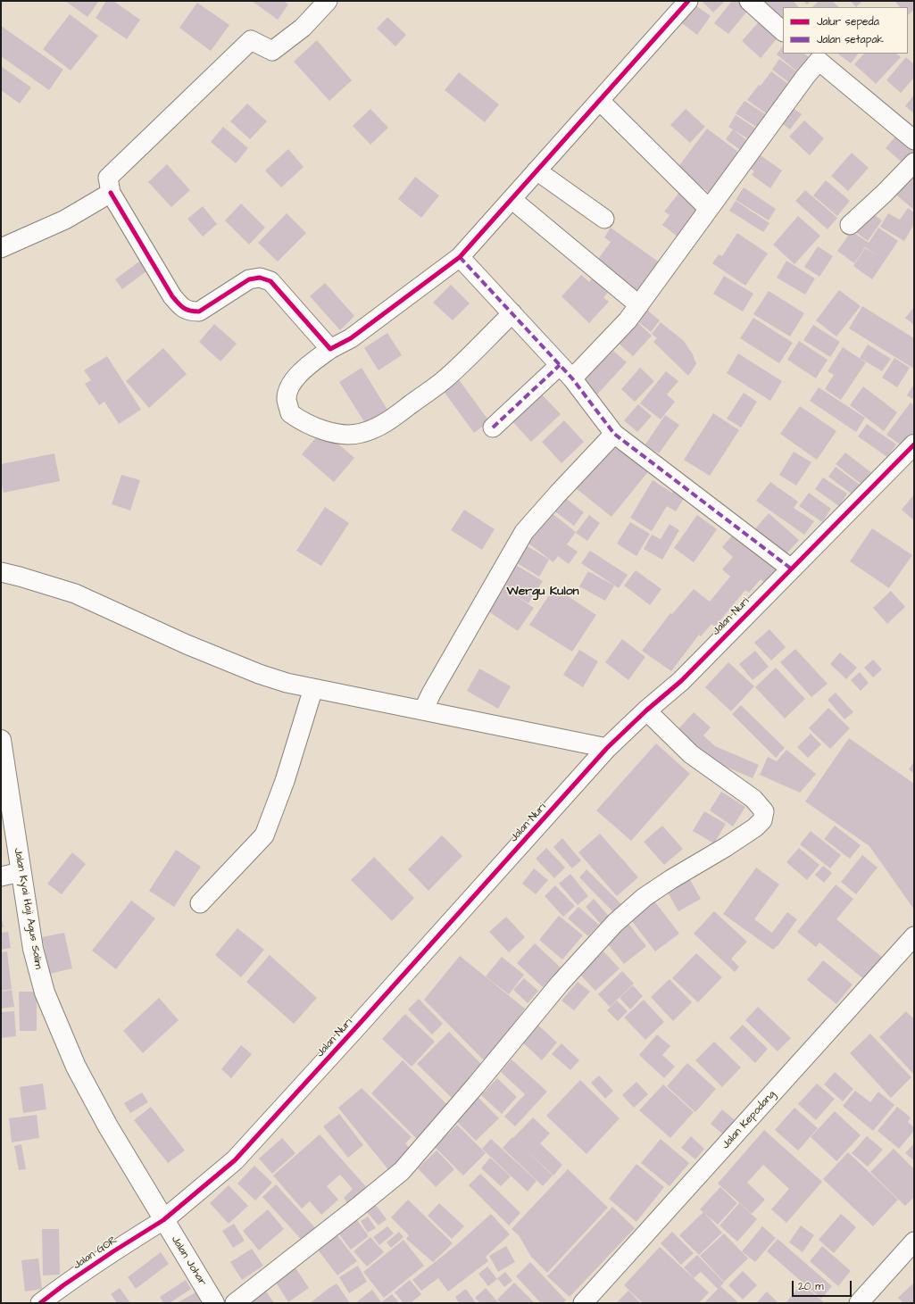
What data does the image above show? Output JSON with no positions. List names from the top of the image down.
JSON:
{
  "streets": {
    "street": [
      "Jalan Nuri",
      "Jalan Kyai Haji Agus Salim",
      "Jalan Kepodang",
      "Jalan GOR",
      "Jalan Johar"
    ]
  },
  "crossings": [
    ["Jalan Nuri", "Jalan Kyai Haji Agus Salim"],
    ["Jalan Nuri", "Jalan GOR"],
    ["Jalan Nuri", "Jalan Johar"],
    ["Jalan Kyai Haji Agus Salim", "Jalan GOR"],
    ["Jalan Kyai Haji Agus Salim", "Jalan Johar"],
    ["Jalan GOR", "Jalan Johar"]
  ],
  "districts": ["Wergu Kulon"],
  "legend": ["Jalur sepeda", "Jalan setapak"],
  "scale_bar": "20 m"
}
